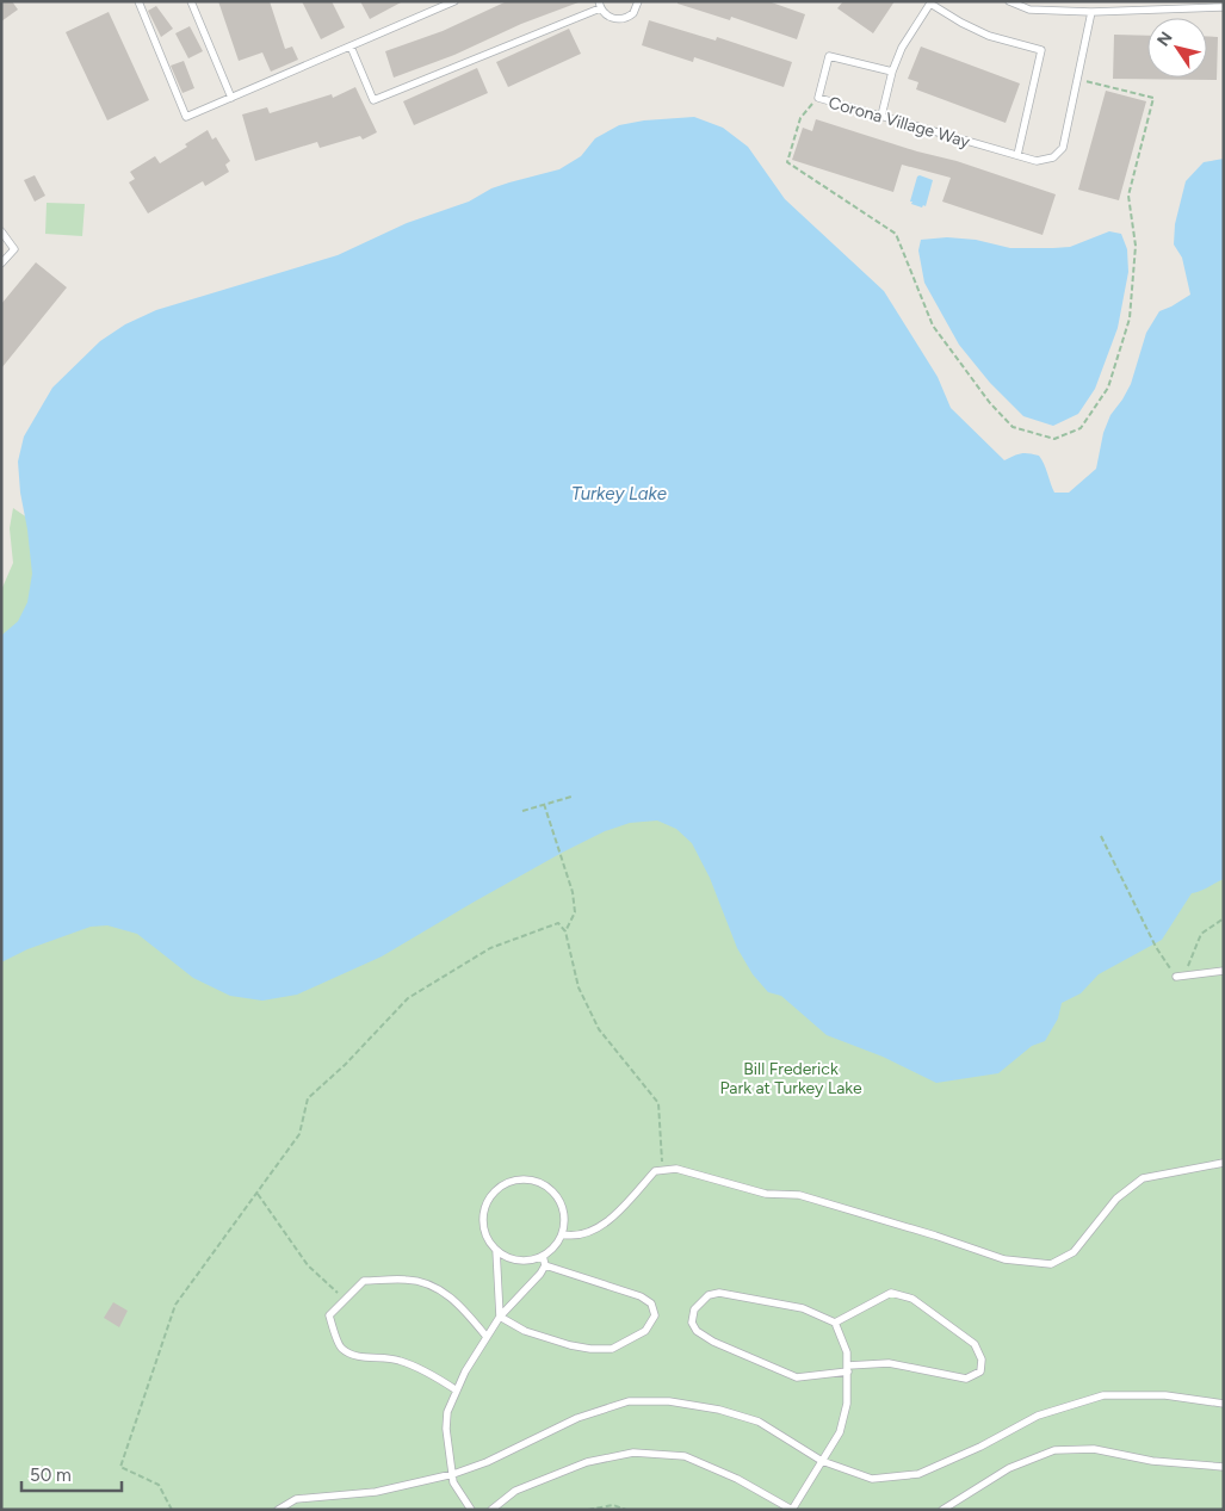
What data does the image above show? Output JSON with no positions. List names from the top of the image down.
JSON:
{
  "streets": {
    "lane": ["Corona Village Way"]
  },
  "water": ["Turkey Lake"],
  "parks": ["Bill Frederick Park at Turkey Lake"],
  "scale_bar": "50 m",
  "north": "top left"
}
